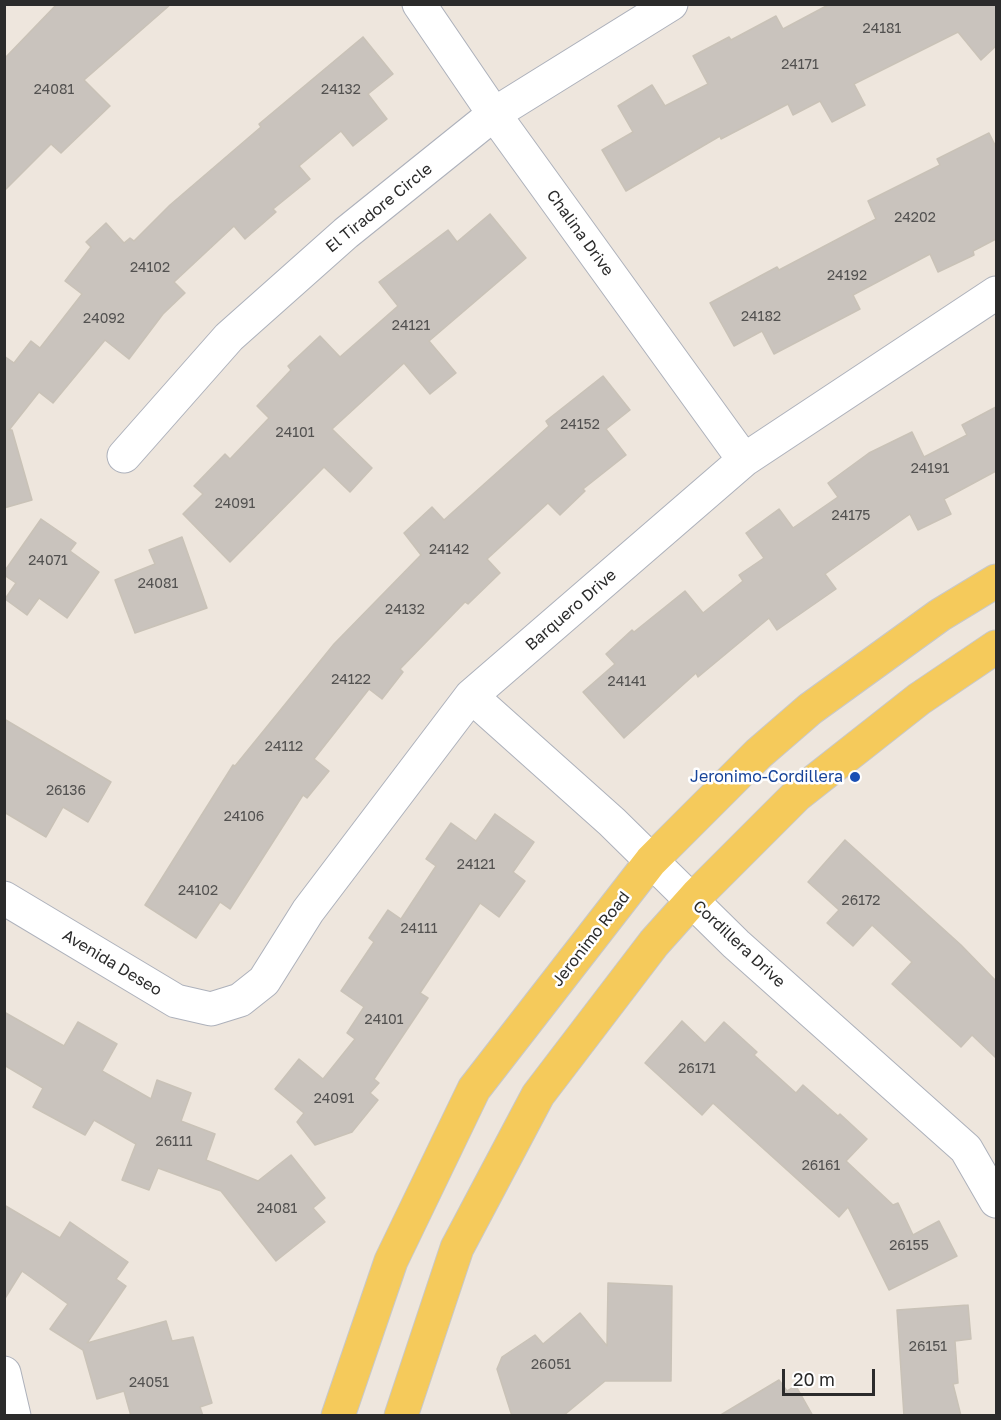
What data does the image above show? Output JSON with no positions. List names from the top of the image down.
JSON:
{
  "streets": {
    "main road": ["Jeronimo Road"],
    "street": [
      "El Tiradore Circle",
      "Chalina Drive",
      "Barquero Drive",
      "Cordillera Drive",
      "Avenida Deseo"
    ]
  },
  "crossings": [
    ["El Tiradore Circle", "Chalina Drive"],
    ["Chalina Drive", "Barquero Drive"],
    ["Barquero Drive", "Cordillera Drive"],
    ["Barquero Drive", "Avenida Deseo"],
    ["Jeronimo Road", "Cordillera Drive"]
  ],
  "places": ["Jeronimo-Cordillera"],
  "house_numbers": [
    "24181",
    "24171",
    "24081",
    "24132",
    "24202",
    "24102",
    "24192",
    "24182",
    "24092",
    "24121",
    "24152",
    "24101",
    "24191",
    "24091",
    "24175",
    "24142",
    "24071",
    "24081",
    "24132",
    "24122",
    "24141",
    "24112",
    "26136",
    "24106",
    "24121",
    "24102",
    "26172",
    "24111",
    "24101",
    "26171",
    "24091",
    "26111",
    "26161",
    "24081",
    "26155",
    "26151",
    "26051",
    "24051"
  ],
  "scale_bar": "20 m"
}
